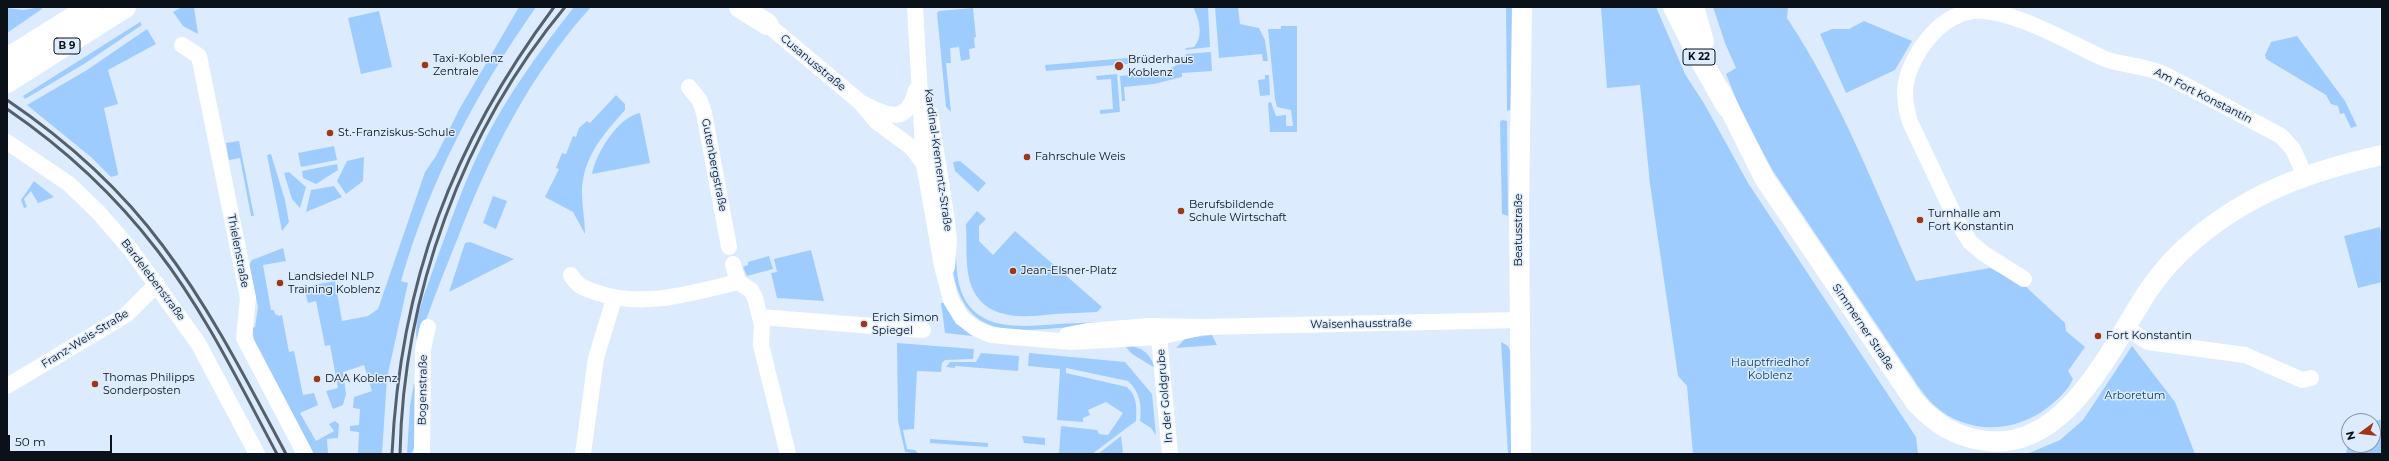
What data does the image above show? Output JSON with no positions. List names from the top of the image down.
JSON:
{
  "streets": {
    "highway": ["B 9", "K 22"],
    "street": [
      "Cusanusstraße",
      "Am Fort Konstantin",
      "Kardinal-Krementz-Straße",
      "Gutenbergstraße",
      "Beatusstraße",
      "Thielenstraße",
      "Bardelebenstraße",
      "Waisenhausstraße",
      "Simmerner Straße",
      "Franz-Weis-Straße",
      "Bogenstraße",
      "In der Goldgrube"
    ]
  },
  "crossings": [
    ["K 22", "Simmerner Straße"],
    ["Cusanusstraße", "Kardinal-Krementz-Straße"],
    ["Am Fort Konstantin", "Simmerner Straße"],
    ["Kardinal-Krementz-Straße", "Waisenhausstraße"],
    ["Beatusstraße", "Waisenhausstraße"],
    ["Bardelebenstraße", "Franz-Weis-Straße"],
    ["Waisenhausstraße", "In der Goldgrube"]
  ],
  "parks": ["Hauptfriedhof Koblenz", "Arboretum"],
  "places": [
    "Taxi-Koblenz Zentrale",
    "Brüderhaus Koblenz",
    "St.-Franziskus-Schule",
    "Fahrschule Weis",
    "Berufsbildende Schule Wirtschaft",
    "Turnhalle am Fort Konstantin",
    "Jean-Elsner-Platz",
    "Landsiedel NLP Training Koblenz",
    "Erich Simon Spiegel",
    "Fort Konstantin",
    "DAA Koblenz",
    "Thomas Philipps Sonderposten"
  ],
  "scale_bar": "50 m",
  "north": "left"
}
